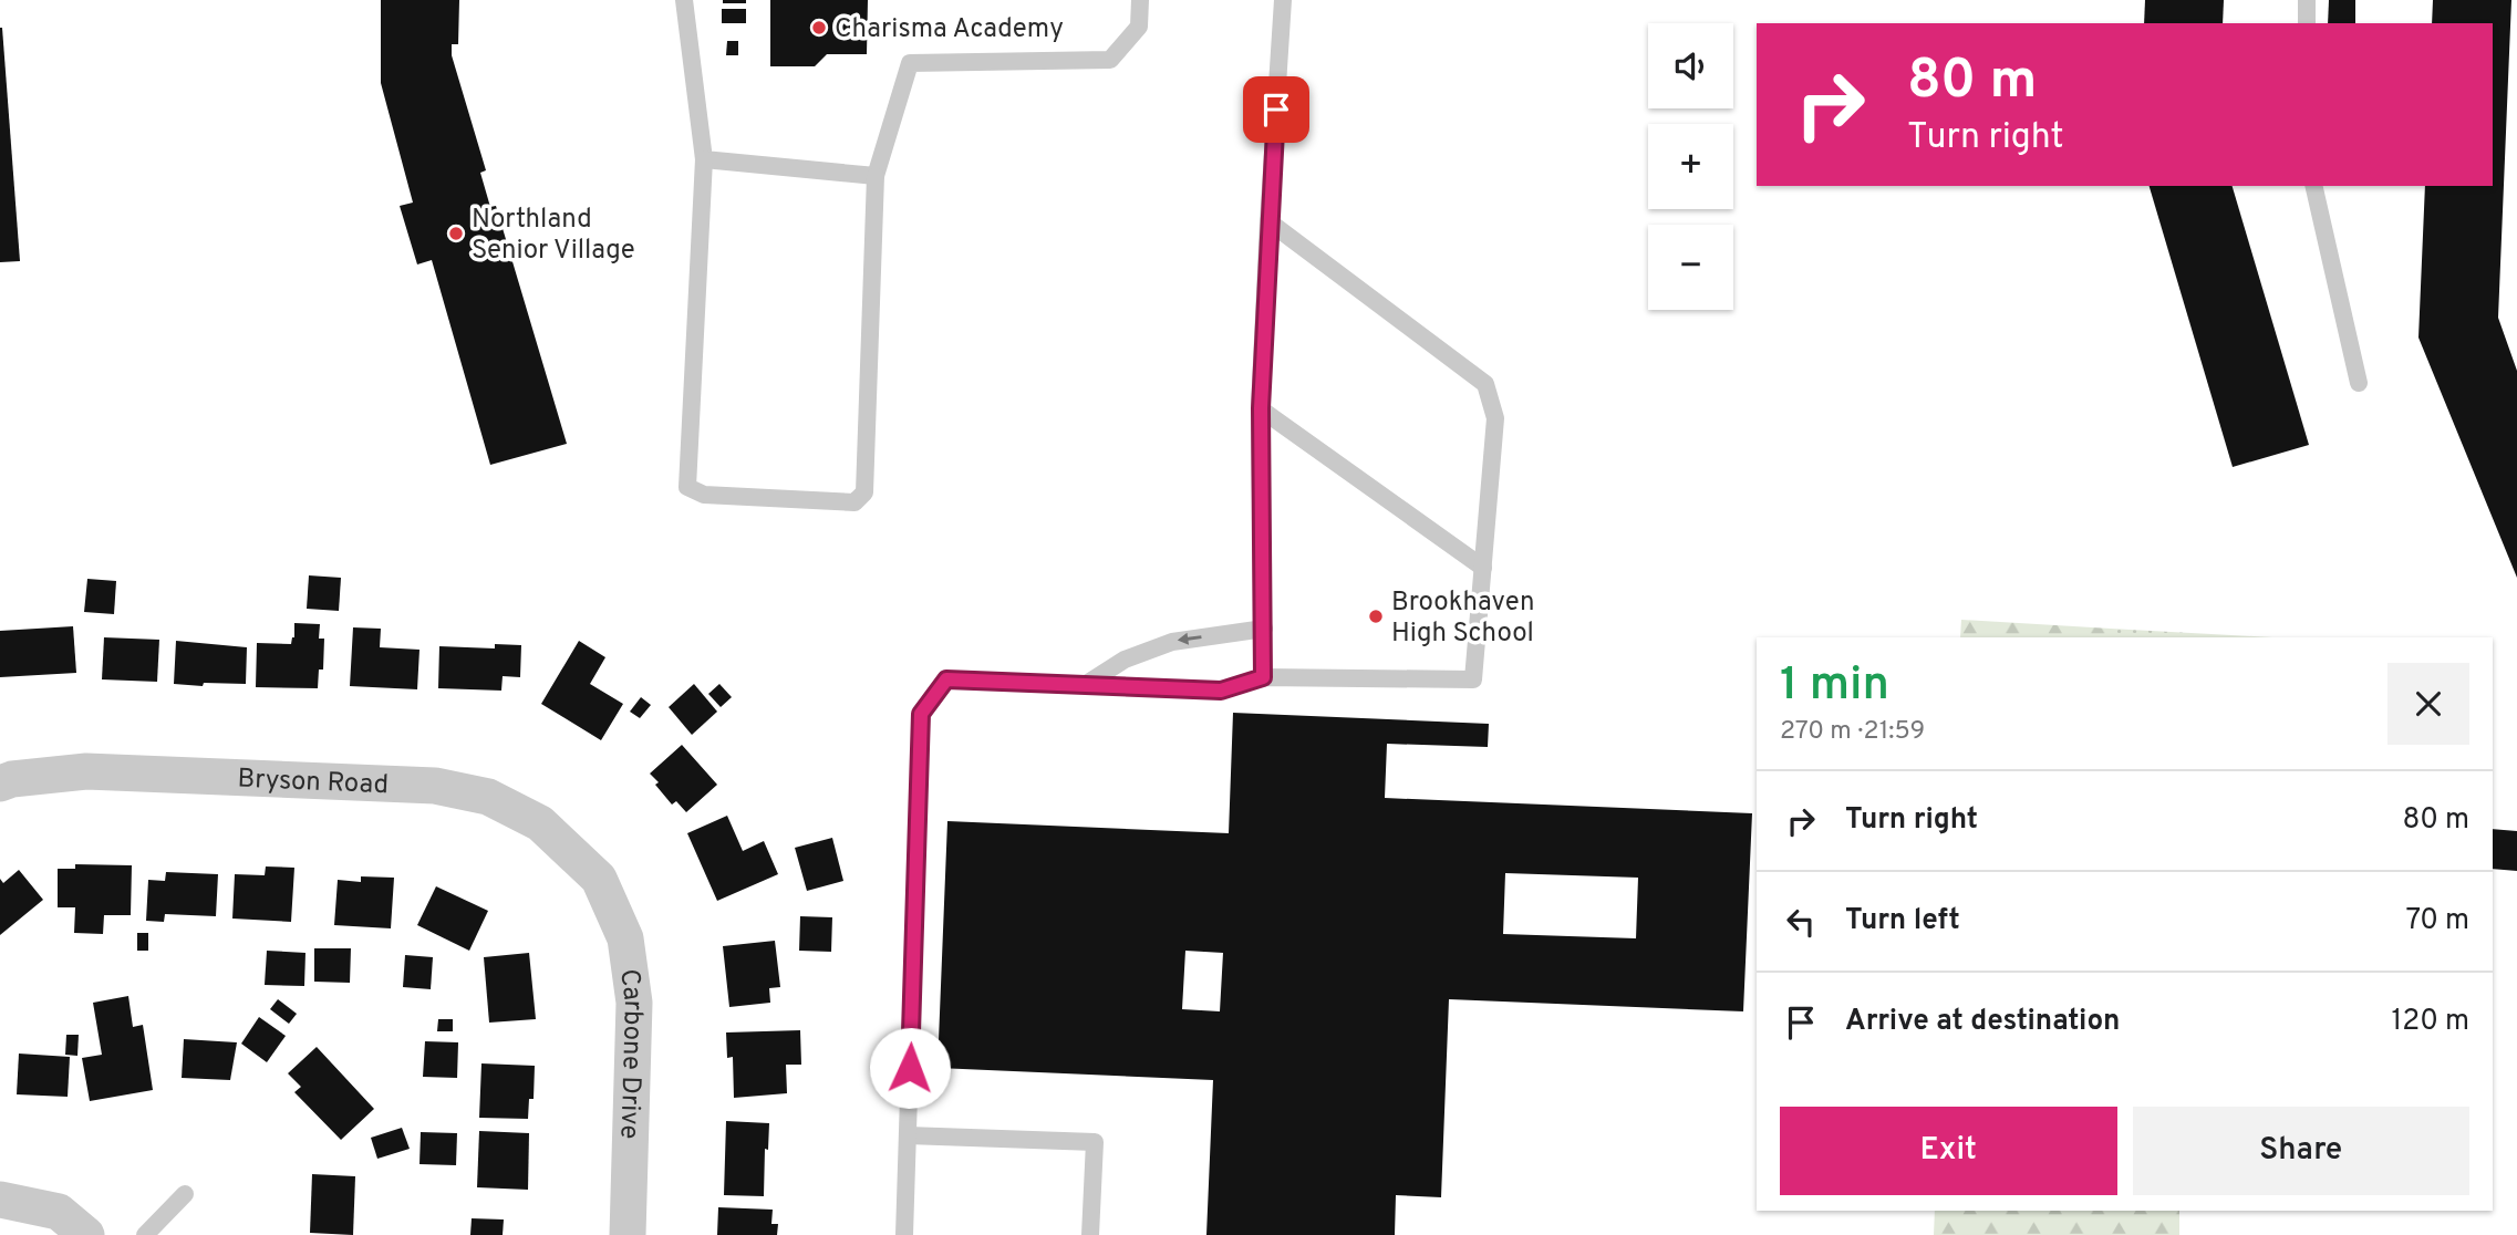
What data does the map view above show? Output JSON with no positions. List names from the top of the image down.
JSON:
{
  "streets": {
    "street": ["Bryson Road", "Carbone Drive"]
  },
  "crossings": [
    ["Bryson Road", "Carbone Drive"]
  ],
  "places": ["Charisma Academy", "Northland Senior Village", "Brookhaven High School"],
  "page": {
    "map_buttons": ["+", "−"],
    "turn": ["80 m", "Turn right"],
    "heading": ["1 min", "270 m · 21:59"],
    "list": [
      {
        "name": "Turn right",
        "value": "80 m"
      },
      {
        "name": "Turn left",
        "value": "70 m"
      },
      {
        "name": "Arrive at destination",
        "value": "120 m"
      }
    ],
    "buttons": ["Exit", "Share"]
  }
}
